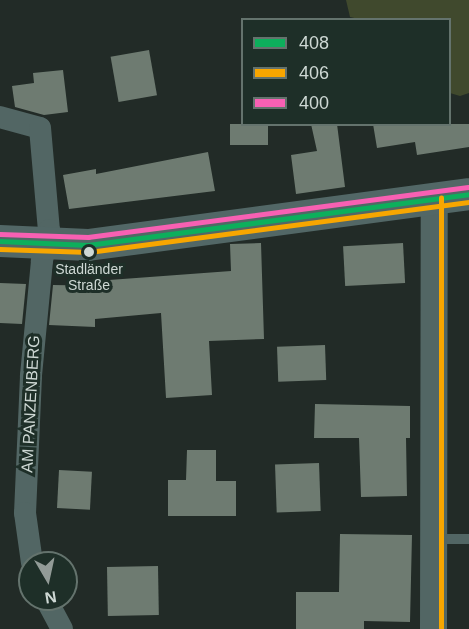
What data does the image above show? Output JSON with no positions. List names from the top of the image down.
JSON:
{
  "streets": {
    "street": ["AM PANZENBERG"]
  },
  "places": ["Stadländer Straße"],
  "lines": ["transit line 400", "transit line 408", "transit line 406"],
  "legend": ["408", "406", "400"],
  "north": "bottom"
}
